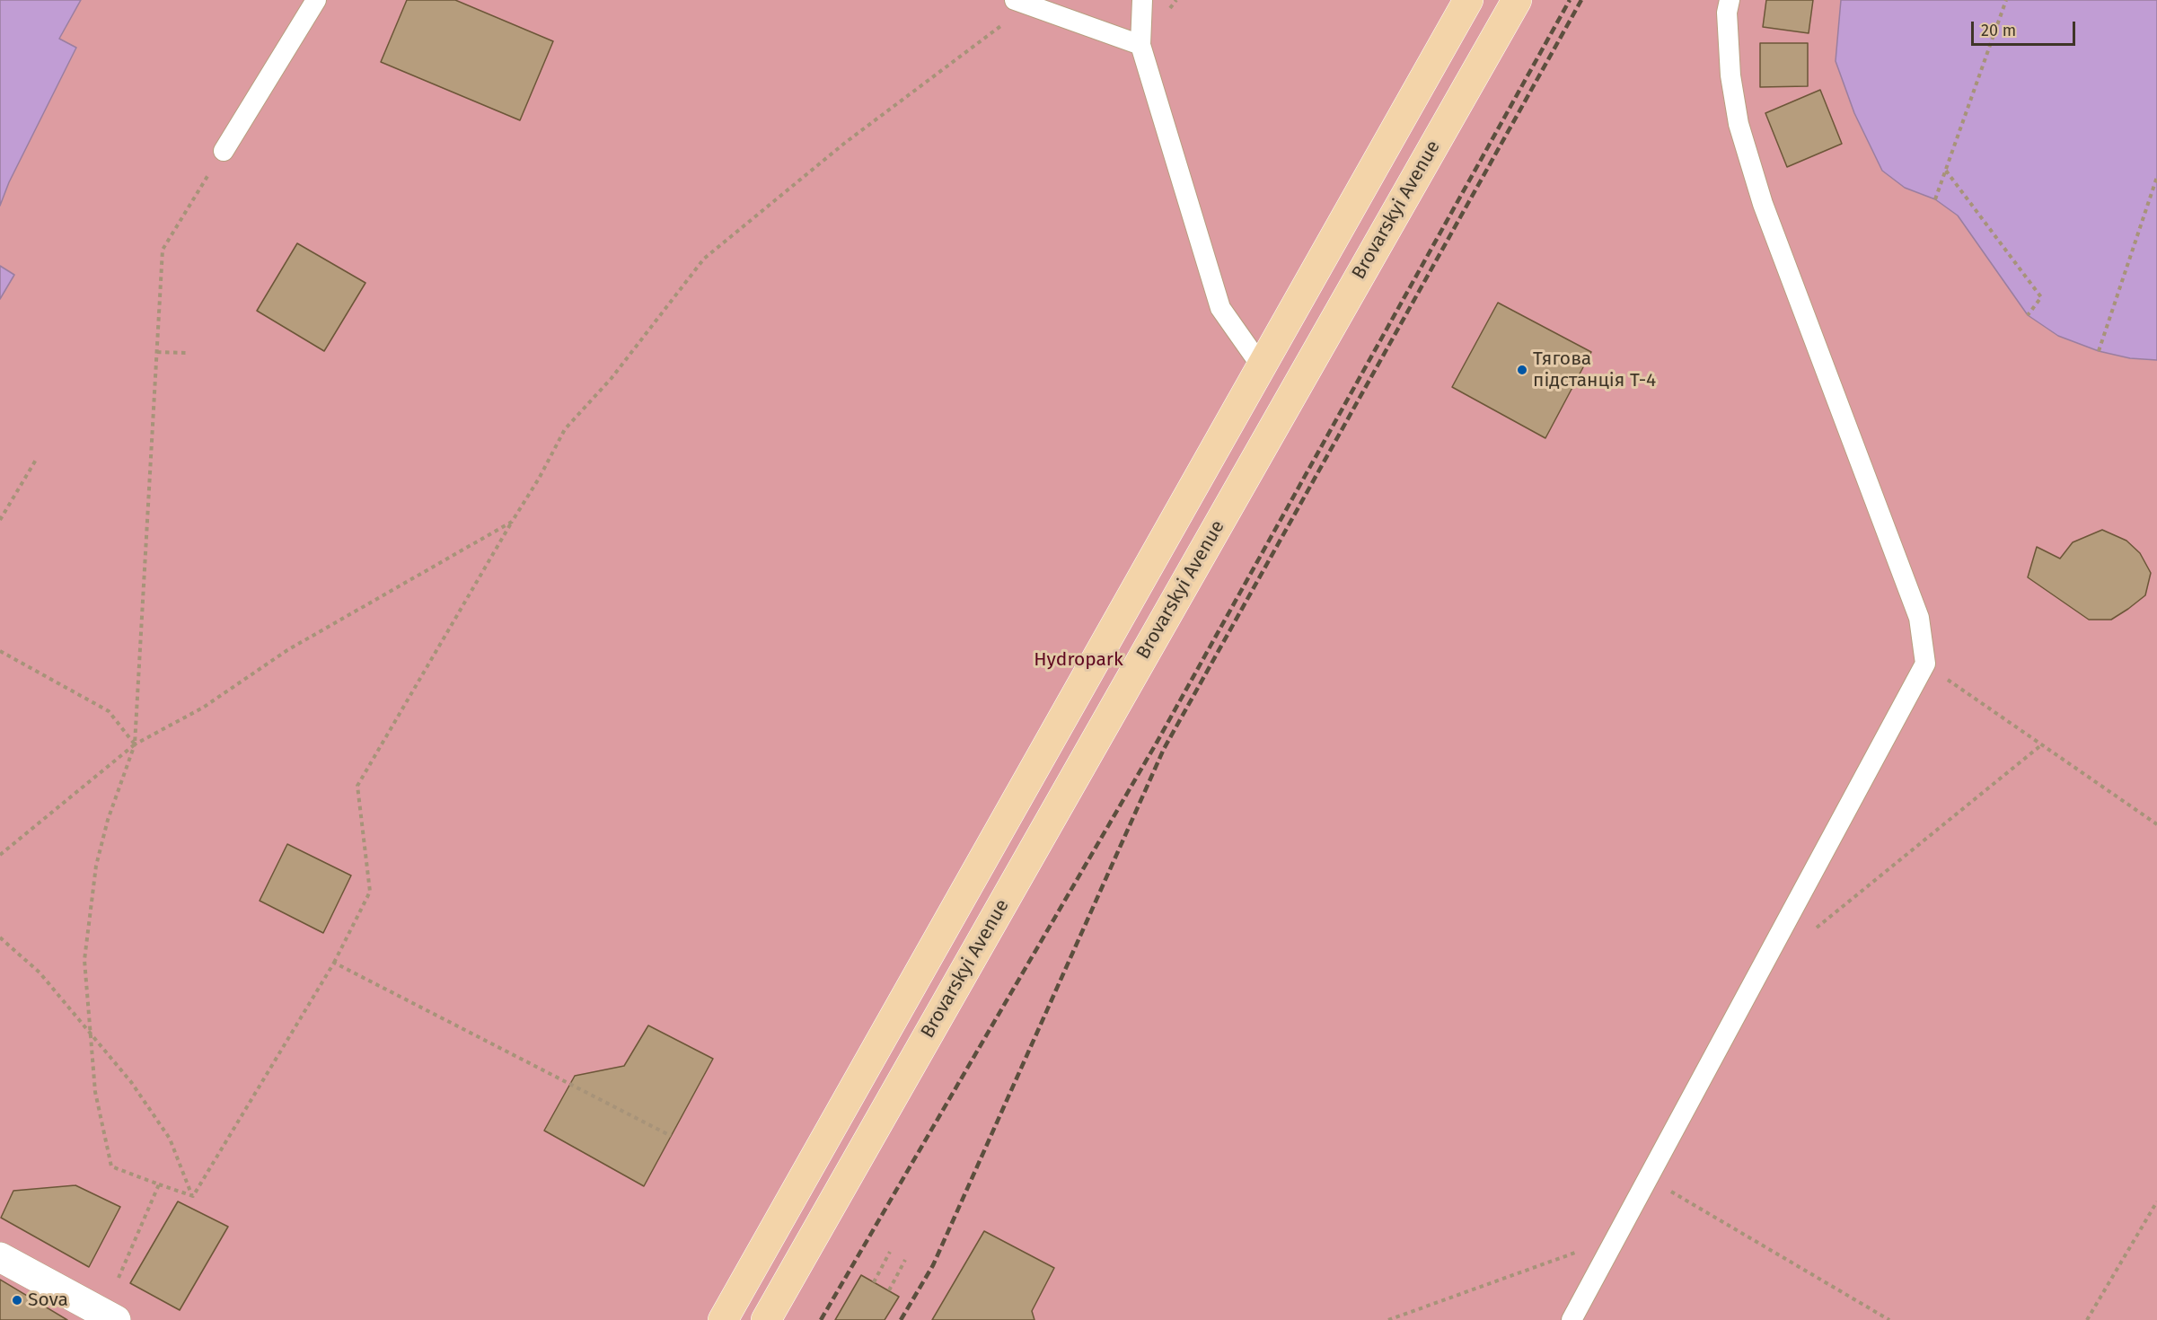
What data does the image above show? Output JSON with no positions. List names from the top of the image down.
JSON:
{
  "streets": {
    "main road": ["Brovarskyi Avenue"]
  },
  "parks": ["Hydropark"],
  "places": ["Тягова підстанція Т-4", "Sova"],
  "scale_bar": "20 m"
}
